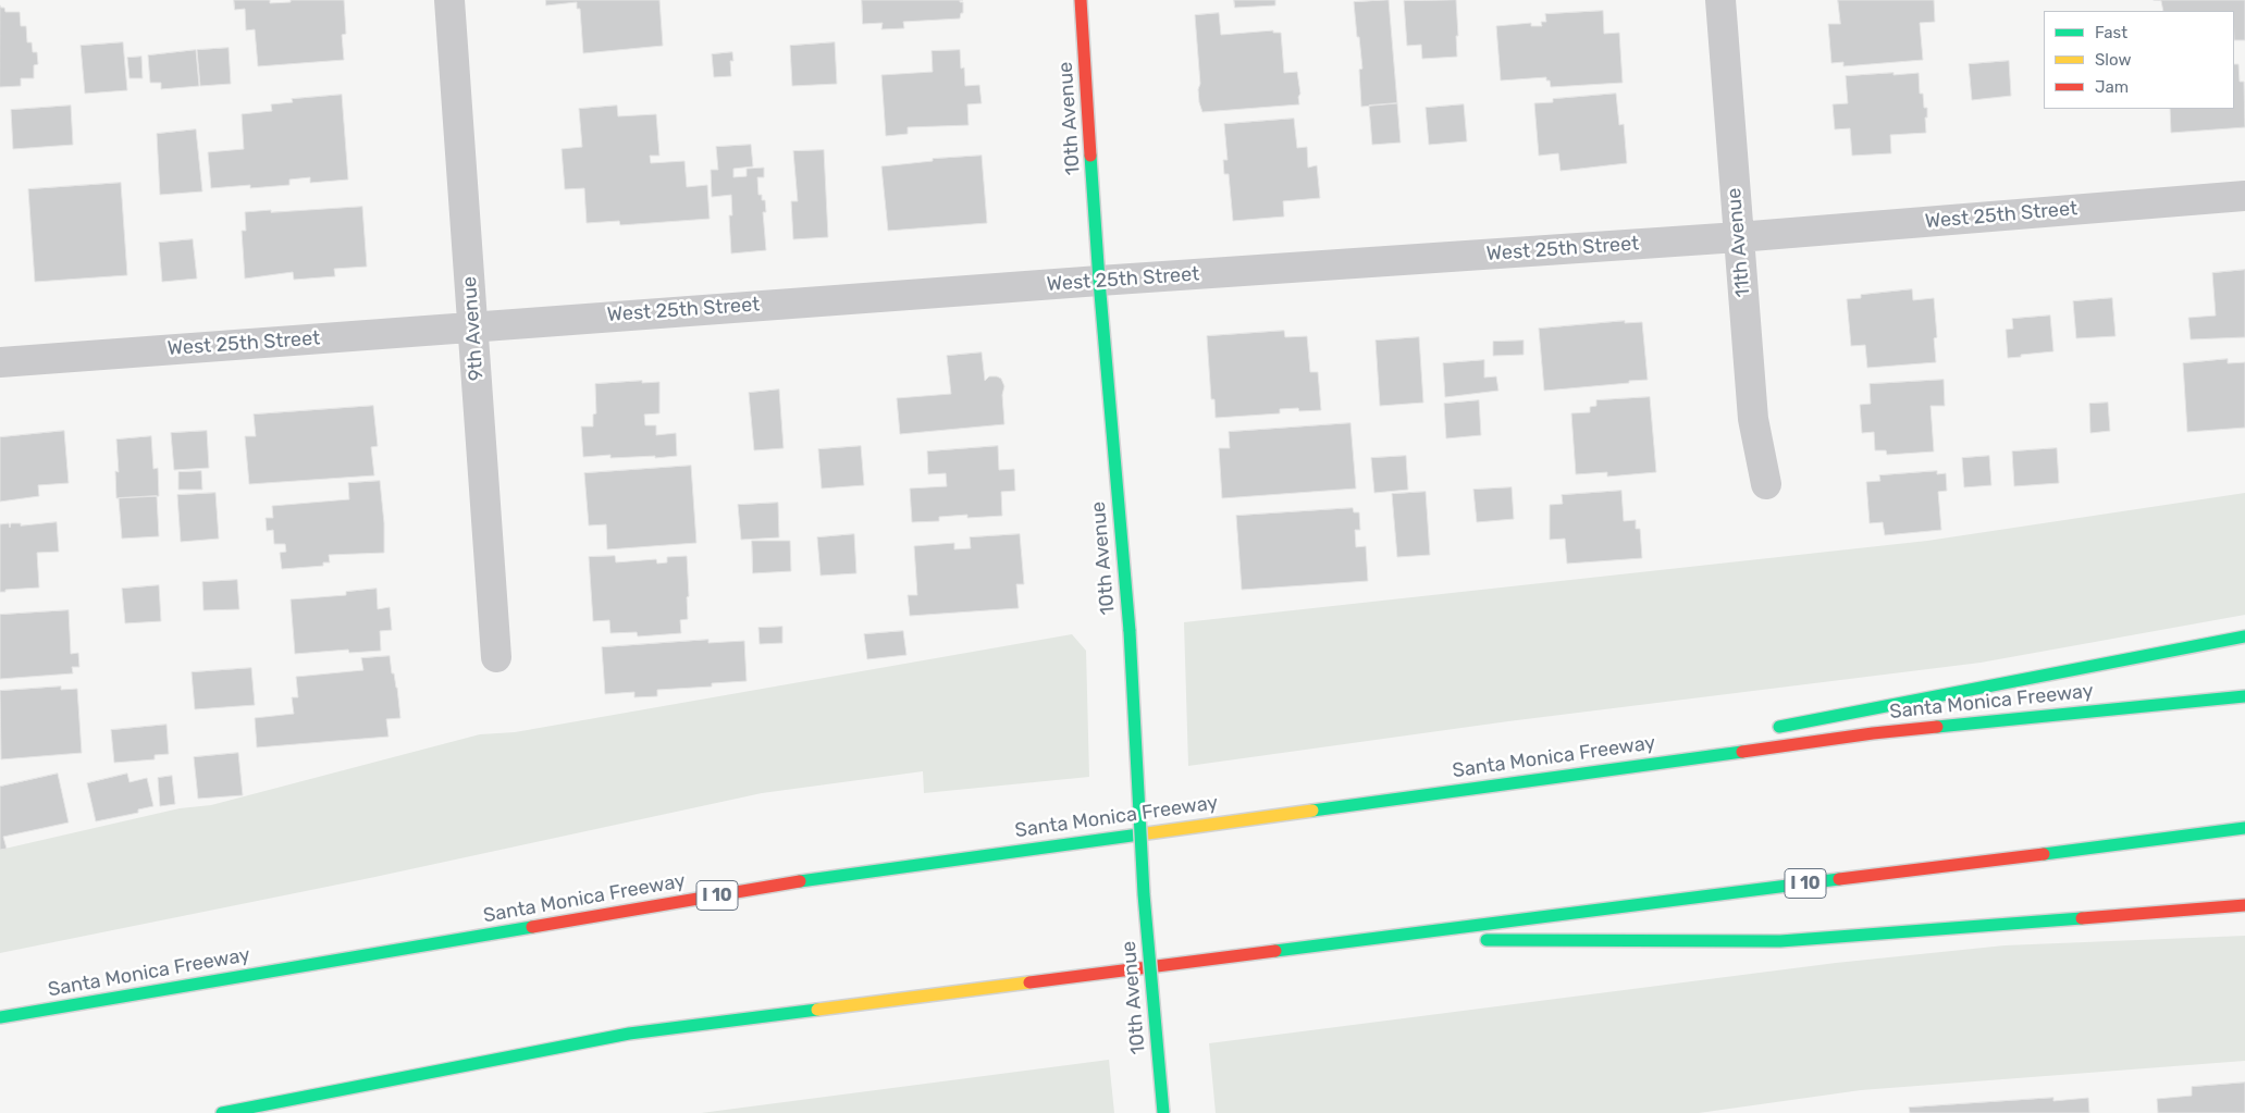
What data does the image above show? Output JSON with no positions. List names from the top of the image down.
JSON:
{
  "streets": {
    "main road": ["10th Avenue", "Santa Monica Freeway", "I 10"],
    "street": ["West 25th Street", "11th Avenue", "9th Avenue"]
  },
  "crossings": [
    ["10th Avenue", "West 25th Street"],
    ["West 25th Street", "11th Avenue"],
    ["West 25th Street", "9th Avenue"]
  ],
  "legend": ["Fast", "Slow", "Jam"]
}
